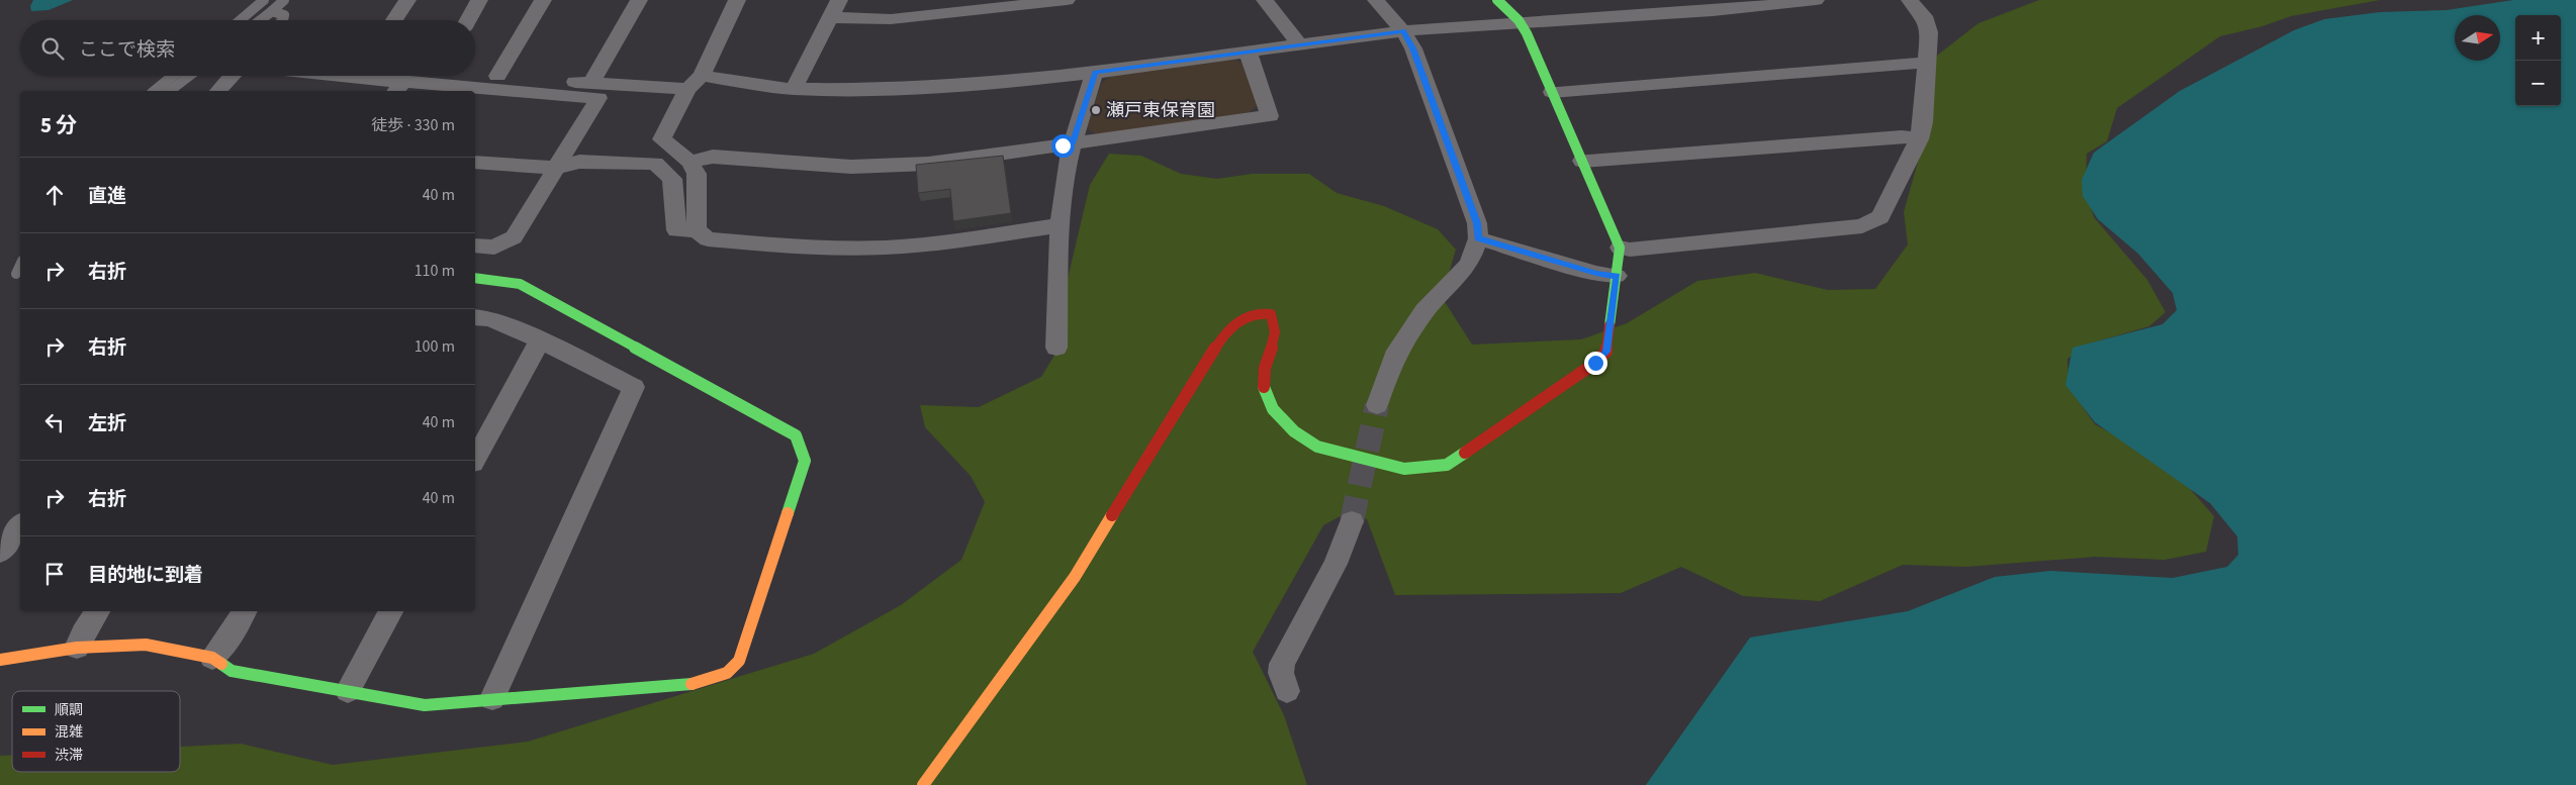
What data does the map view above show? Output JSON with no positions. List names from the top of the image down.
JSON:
{
  "places": ["瀬戸東保育園"],
  "legend": ["順調", "混雑", "渋滞"],
  "north": "right",
  "page": {
    "map_buttons": ["+", "−"],
    "search": "ここで検索",
    "heading": ["5 分", "徒歩 · 330 m"],
    "list": [
      ["直進", "40 m"],
      ["右折", "110 m"],
      ["右折", "100 m"],
      ["左折", "40 m"],
      ["右折", "40 m"],
      "目的地に到着"
    ]
  }
}
